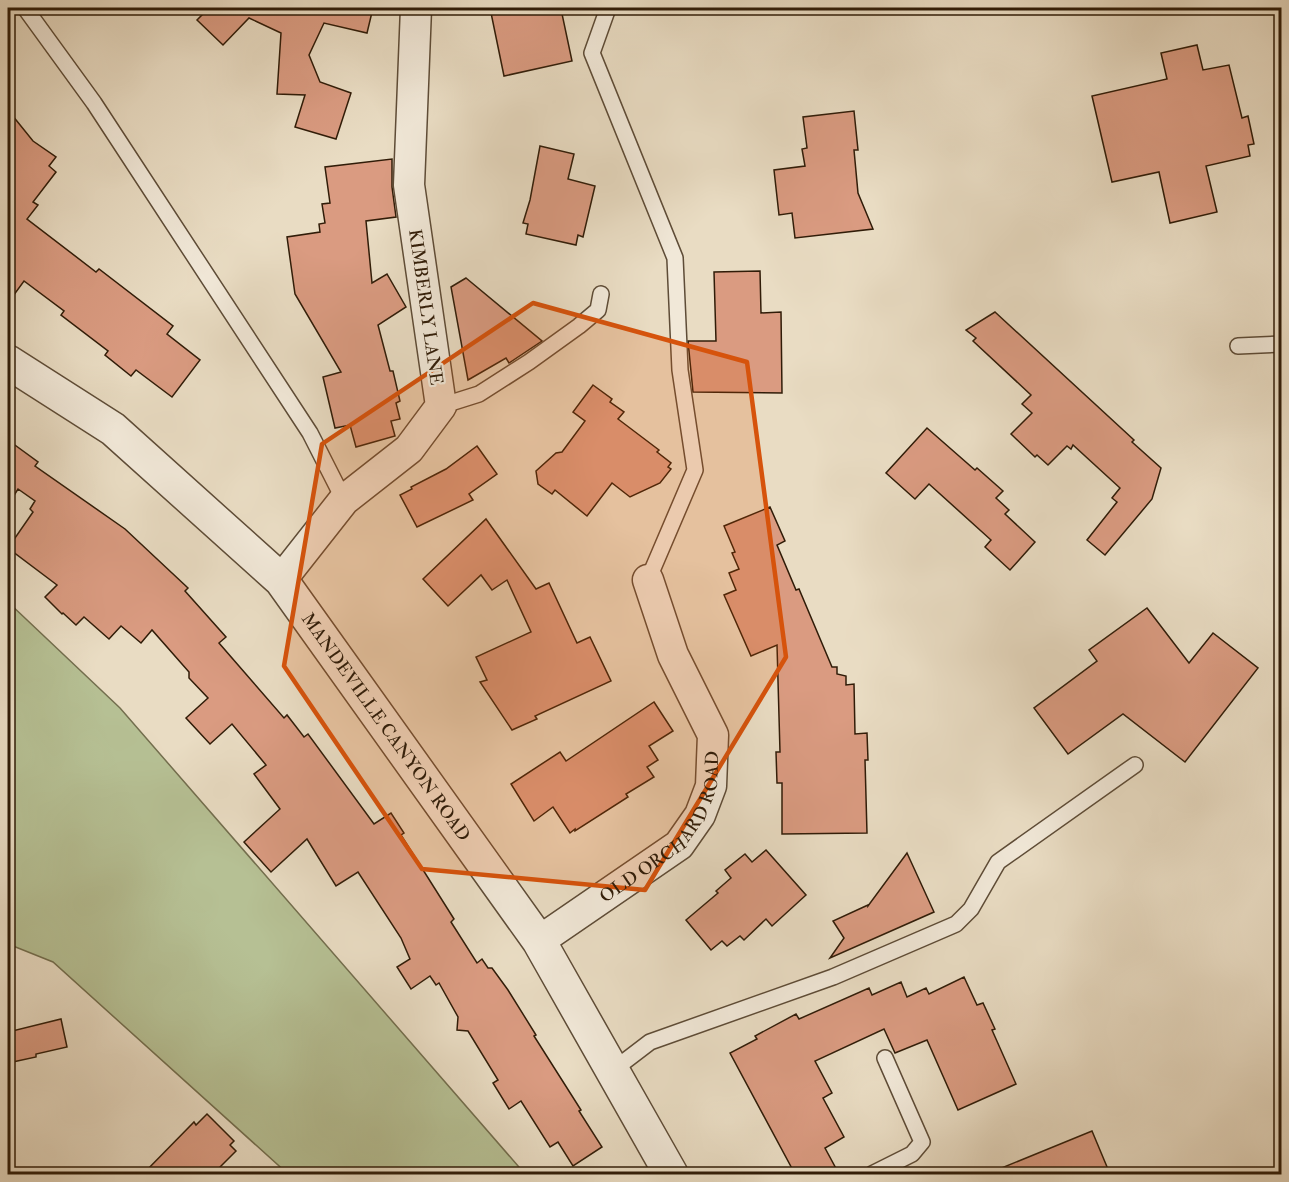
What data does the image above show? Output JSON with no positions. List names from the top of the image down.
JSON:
{
  "streets": {
    "street": ["KIMBERLY LANE", "MANDEVILLE CANYON ROAD", "OLD ORCHARD ROAD"]
  },
  "crossings": [
    ["KIMBERLY LANE", "MANDEVILLE CANYON ROAD"],
    ["MANDEVILLE CANYON ROAD", "OLD ORCHARD ROAD"]
  ]
}
